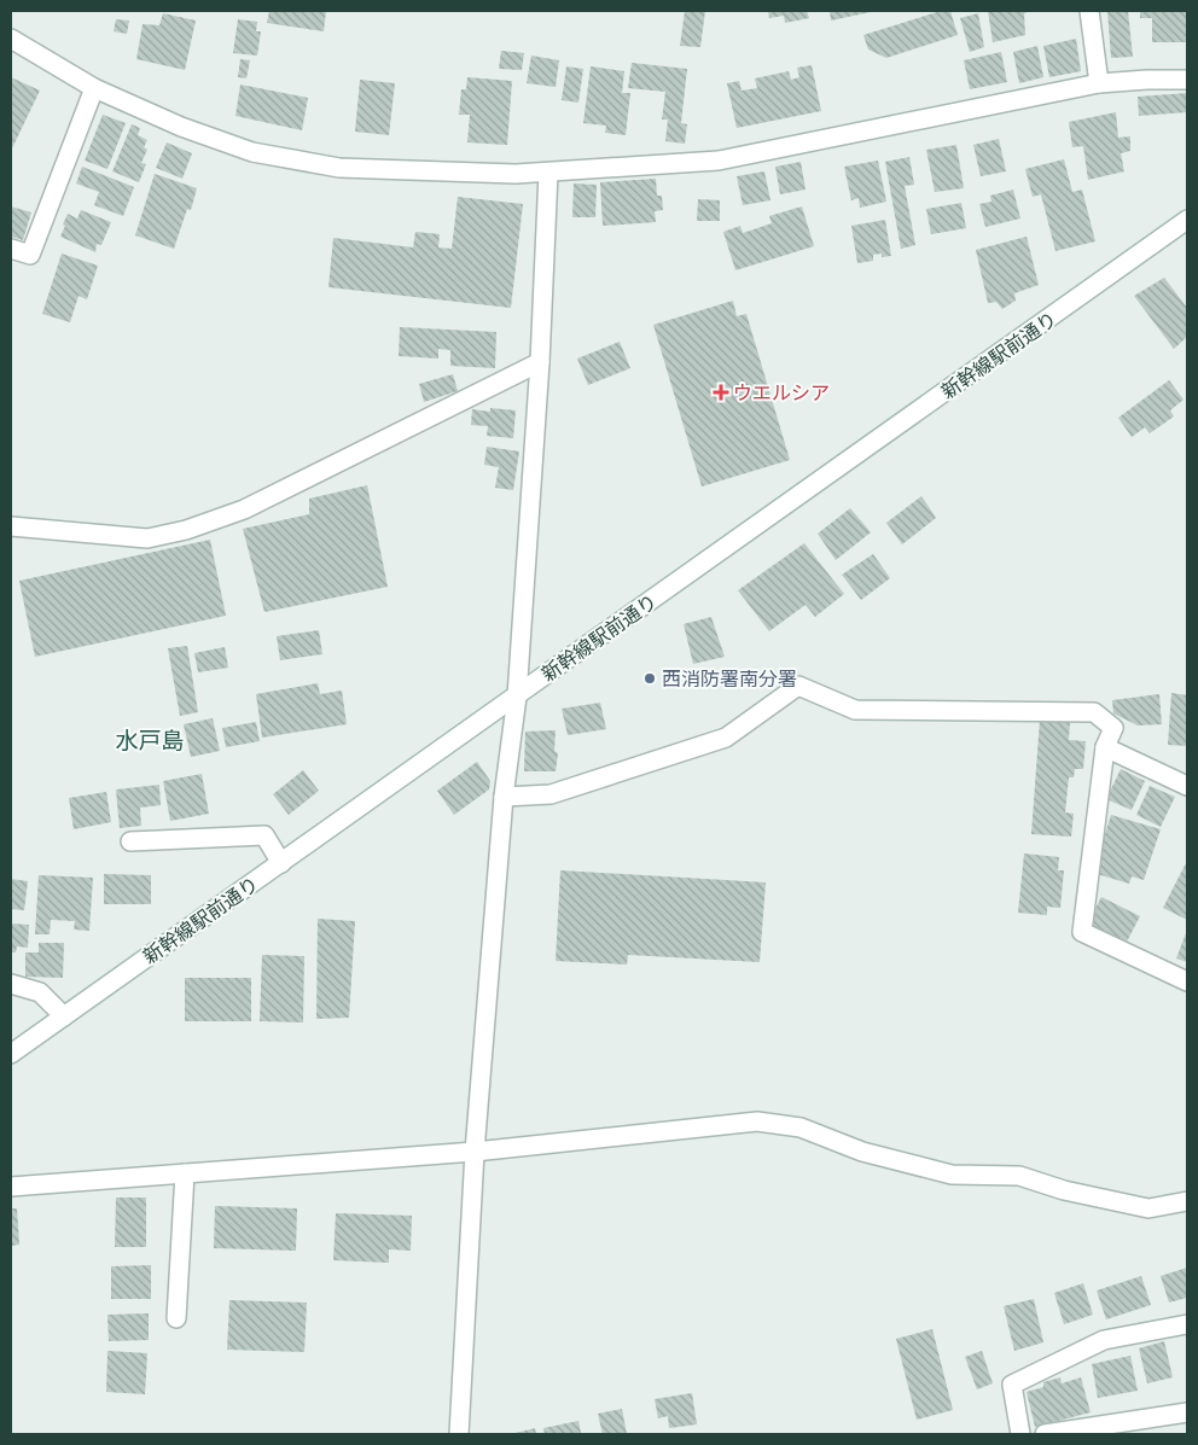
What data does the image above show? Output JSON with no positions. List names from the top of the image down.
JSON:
{
  "streets": {
    "street": ["新幹線駅前通り"]
  },
  "districts": ["水戸島"],
  "places": {
    "health": ["ウエルシア"],
    "other": ["西消防署南分署"]
  }
}
